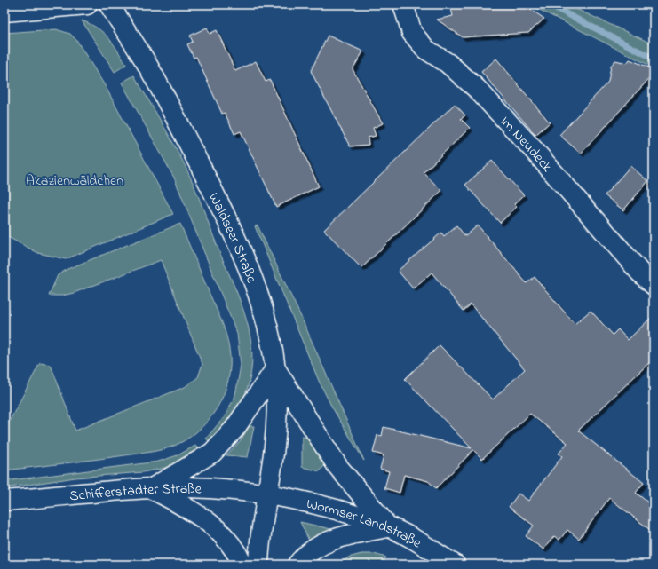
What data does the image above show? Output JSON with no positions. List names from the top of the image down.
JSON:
{
  "streets": {
    "main road": [
      "Im Neudeck",
      "Waldseer Straße",
      "Schifferstadter Straße",
      "Wormser Landstraße"
    ]
  },
  "crossings": [
    ["Waldseer Straße", "Schifferstadter Straße"],
    ["Waldseer Straße", "Wormser Landstraße"],
    ["Schifferstadter Straße", "Wormser Landstraße"]
  ],
  "parks": ["Akazienwäldchen"]
}
